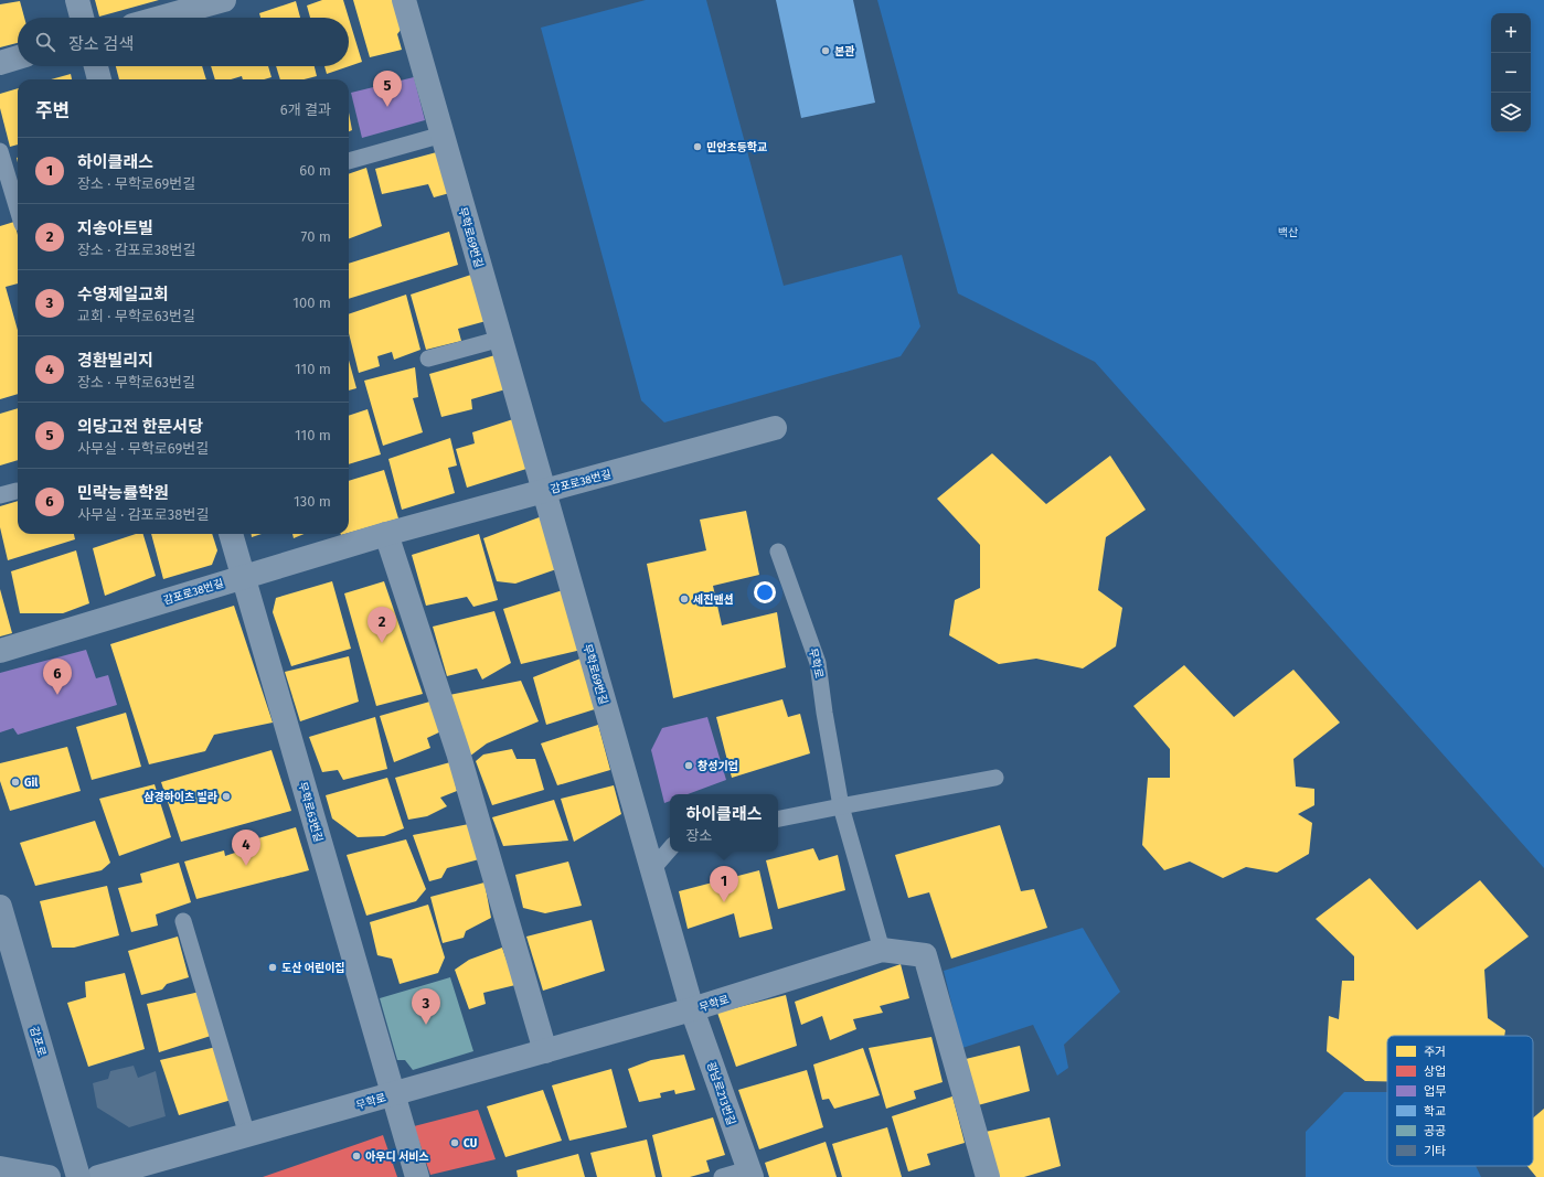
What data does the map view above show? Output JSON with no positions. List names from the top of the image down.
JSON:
{
  "streets": {
    "street": [
      "무학로69번길",
      "감포로38번길",
      "무학로",
      "무학로63번길",
      "감포로",
      "광남로213번길"
    ]
  },
  "crossings": [
    ["무학로69번길", "감포로38번길"],
    ["무학로69번길", "무학로"],
    ["무학로69번길", "광남로213번길"],
    ["감포로38번길", "무학로63번길"],
    ["무학로", "무학로63번길"],
    ["무학로", "광남로213번길"]
  ],
  "parks": ["백산"],
  "places": [
    "본관",
    "민안초등학교",
    "세진맨션",
    "창성기업",
    "Gil",
    "삼경하이츠 빌라",
    "도산 어린이집",
    "CU",
    "아우디 서비스"
  ],
  "legend": [
    "주거",
    "상업",
    "업무",
    "학교",
    "공공",
    "기타"
  ],
  "page": {
    "map_buttons": ["+", "−"],
    "search": "장소 검색",
    "pins": [
      "5",
      "2",
      "6",
      "4",
      "1",
      "3"
    ],
    "heading": ["주변", "6개 결과"],
    "list": [
      {
        "mark": "1",
        "name": "하이클래스",
        "note": "장소 · 무학로69번길",
        "value": "60 m"
      },
      {
        "mark": "2",
        "name": "지송아트빌",
        "note": "장소 · 감포로38번길",
        "value": "70 m"
      },
      {
        "mark": "3",
        "name": "수영제일교회",
        "note": "교회 · 무학로63번길",
        "value": "100 m"
      },
      {
        "mark": "4",
        "name": "경환빌리지",
        "note": "장소 · 무학로63번길",
        "value": "110 m"
      },
      {
        "mark": "5",
        "name": "의당고전 한문서당",
        "note": "사무실 · 무학로69번길",
        "value": "110 m"
      },
      {
        "mark": "6",
        "name": "민락능률학원",
        "note": "사무실 · 감포로38번길",
        "value": "130 m"
      }
    ],
    "popup": ["하이클래스", "장소"]
  }
}
